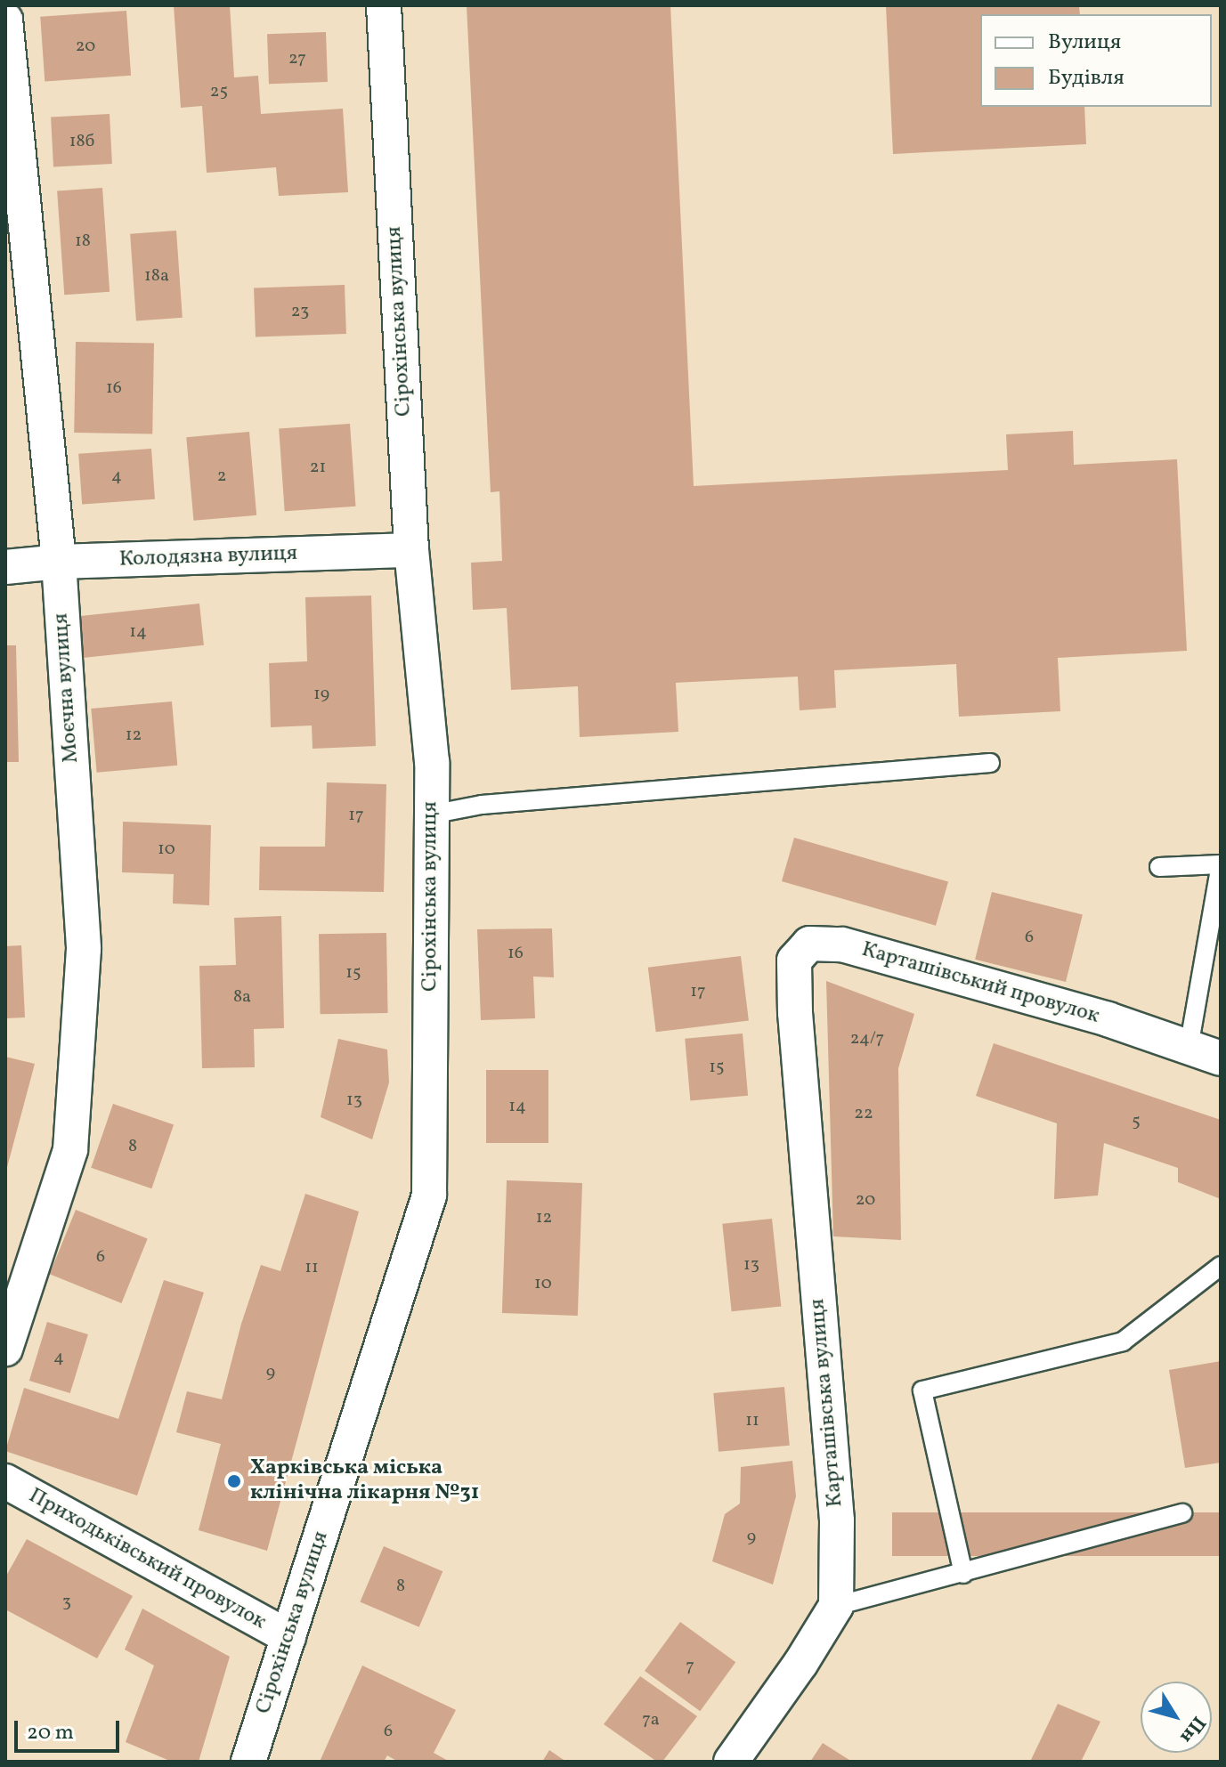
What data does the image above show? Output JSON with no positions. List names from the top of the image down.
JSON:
{
  "streets": {
    "street": [
      "Сірохінська вулиця",
      "Колодязна вулиця",
      "Моєчна вулиця",
      "Карташівський провулок",
      "Карташівська вулиця",
      "Приходьківський провулок"
    ]
  },
  "crossings": [
    ["Сірохінська вулиця", "Колодязна вулиця"],
    ["Сірохінська вулиця", "Приходьківський провулок"],
    ["Колодязна вулиця", "Моєчна вулиця"],
    ["Карташівський провулок", "Карташівська вулиця"]
  ],
  "places": ["Харківська міська клінічна лікарня №31"],
  "house_numbers": [
    "20",
    "27",
    "25",
    "18б",
    "18",
    "18а",
    "23",
    "16",
    "21",
    "4",
    "2",
    "14",
    "19",
    "12",
    "17",
    "10",
    "6",
    "16",
    "15",
    "17",
    "8а",
    "24/7",
    "15",
    "13",
    "14",
    "22",
    "5",
    "8",
    "20",
    "12",
    "6",
    "13",
    "11",
    "10",
    "4",
    "9",
    "11",
    "9",
    "8",
    "3",
    "7",
    "7а",
    "6"
  ],
  "legend": ["Вулиця", "Будівля"],
  "scale_bar": "20 m",
  "north": "bottom right"
}
